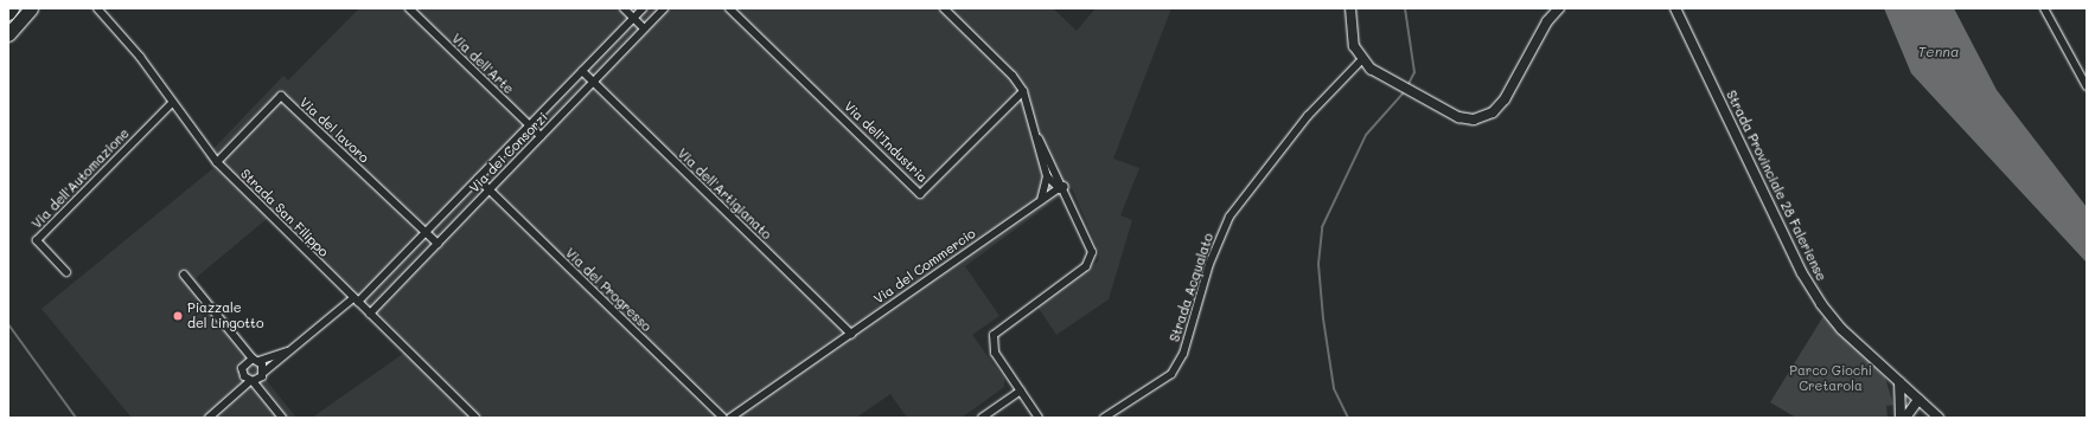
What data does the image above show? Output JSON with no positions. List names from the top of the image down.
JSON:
{
  "streets": {
    "main road": ["Strada Provinciale 28 Faleriense"],
    "street": [
      "Via dell'Arte",
      "Via del lavoro",
      "Via dell'Industria",
      "Via dei Consorzi",
      "Via dell'Automazione",
      "Via dell'Artigianato",
      "Strada San Filippo",
      "Via del Commercio",
      "Strada Acqualato",
      "Via del Progresso"
    ]
  },
  "crossings": [
    ["Via dell'Arte", "Via dei Consorzi"],
    ["Via del lavoro", "Via dei Consorzi"],
    ["Via del lavoro", "Strada San Filippo"],
    ["Via dei Consorzi", "Via dell'Artigianato"],
    ["Via dei Consorzi", "Strada San Filippo"],
    ["Via dei Consorzi", "Via del Progresso"],
    ["Via dell'Automazione", "Strada San Filippo"],
    ["Via dell'Artigianato", "Via del Commercio"]
  ],
  "water": ["Tenna"],
  "parks": ["Parco Giochi Cretarola"],
  "places": ["Piazzale del Lingotto"]
}
